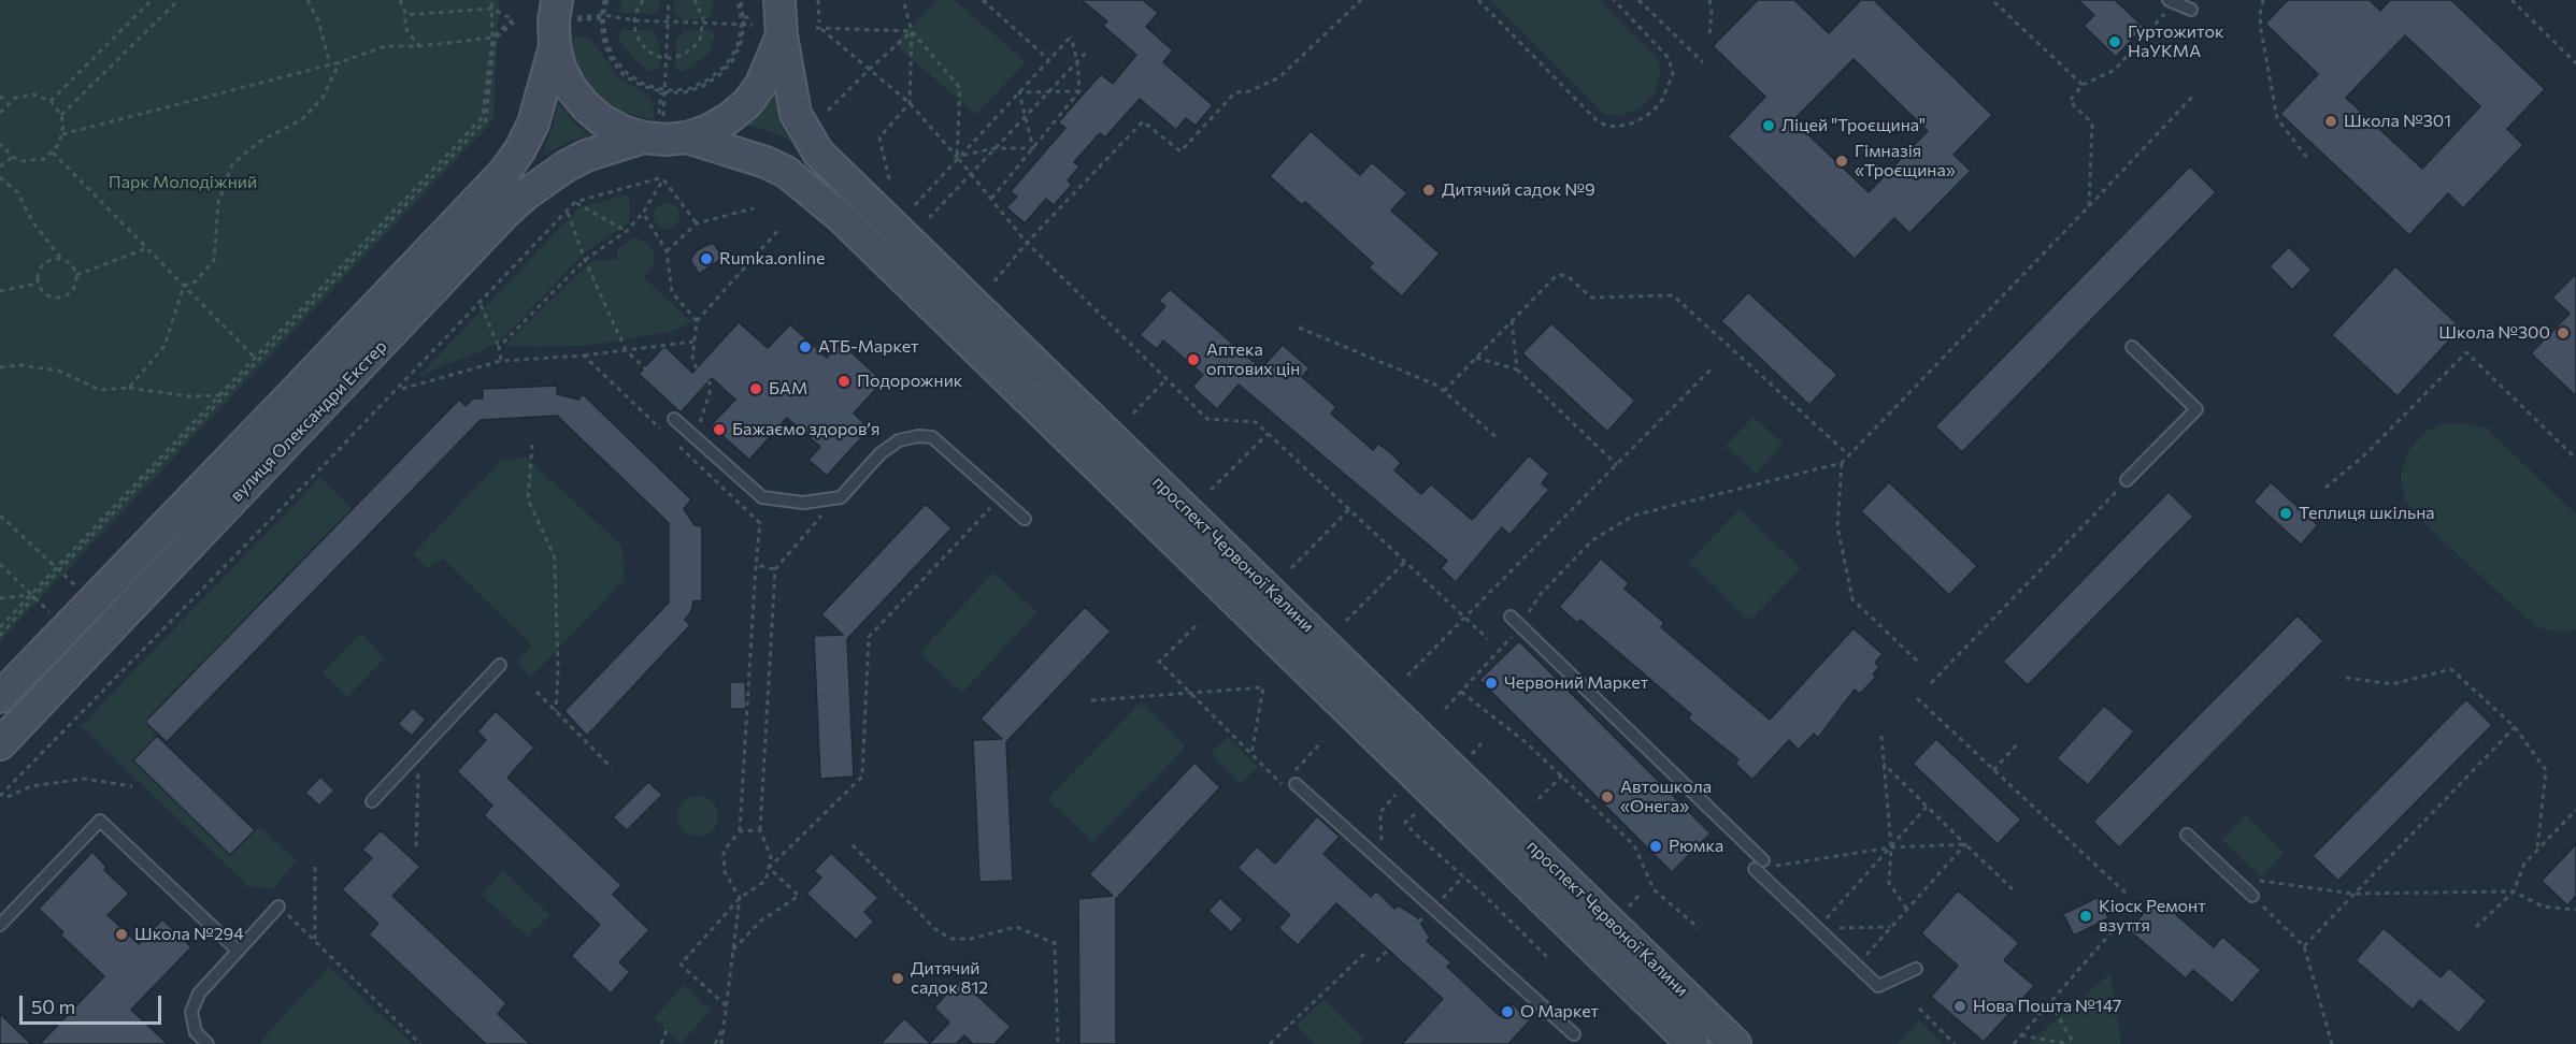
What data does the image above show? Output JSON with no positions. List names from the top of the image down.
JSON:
{
  "streets": {
    "main road": ["вулиця Олександри Екстер", "проспект Червоної Калини"]
  },
  "parks": ["Парк Молодіжний"],
  "places": [
    "Гуртожиток НаУКМА",
    "Школа №301",
    "Ліцей \"Троєщина\"",
    "Гімназія «Троєщина»",
    "Дитячий садок №9",
    "Rumka.online",
    "Школа №300",
    "АТБ-Маркет",
    "Аптека оптових цін",
    "Подорожник",
    "БАМ",
    "Бажаємо здоровʼя",
    "Теплиця шкільна",
    "Червоний Маркет",
    "Автошкола «Онега»",
    "Рюмка",
    "Кіоск Ремонт взуття",
    "Школа №294",
    "Дитячий садок 812",
    "Нова Пошта №147",
    "О Маркет"
  ],
  "scale_bar": "50 m"
}
